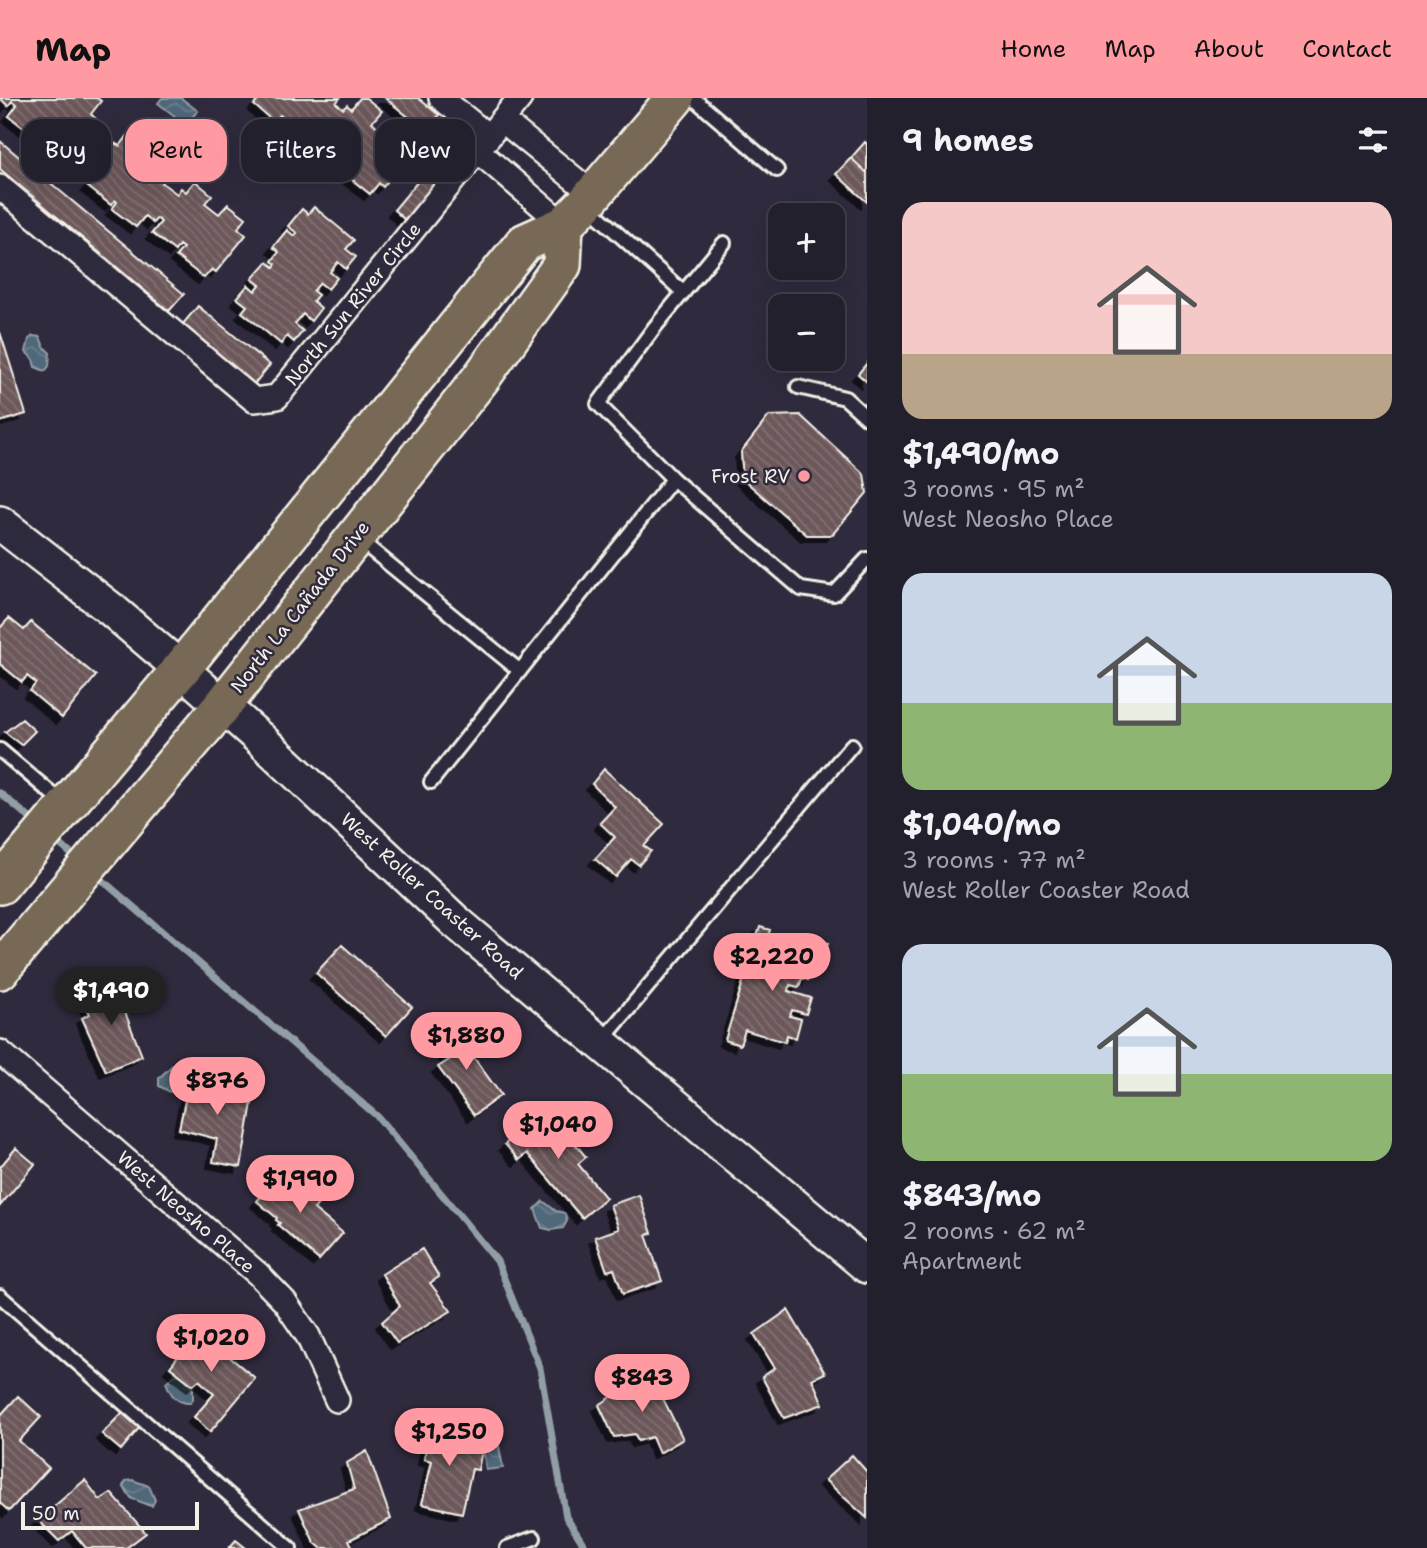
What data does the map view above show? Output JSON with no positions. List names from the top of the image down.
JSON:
{
  "streets": {
    "main road": ["North La Cañada Drive"],
    "street": ["North Sun River Circle", "West Roller Coaster Road", "West Neosho Place"]
  },
  "crossings": [
    ["North La Cañada Drive", "West Roller Coaster Road"]
  ],
  "places": ["Frost RV"],
  "scale_bar": "50 m",
  "page": {
    "header": "Map",
    "nav": [
      "Home",
      "Map",
      "About",
      "Contact"
    ],
    "heading": "9 homes",
    "chip": [
      "Buy",
      "Rent",
      "Filters",
      "New"
    ],
    "list": [
      {
        "name": "$1,490/mo",
        "note": "3 rooms · 95 m² · West Neosho Place"
      },
      {
        "name": "$1,040/mo",
        "note": "3 rooms · 77 m² · West Roller Coaster Road"
      },
      {
        "name": "$843/mo",
        "note": "2 rooms · 62 m² · Apartment"
      }
    ],
    "map_buttons": ["+", "−"],
    "price": [
      "$2,220",
      "$1,490",
      "$1,880",
      "$876",
      "$1,040",
      "$1,990",
      "$1,020",
      "$843",
      "$1,250"
    ],
    "scale": "50 m"
  }
}
